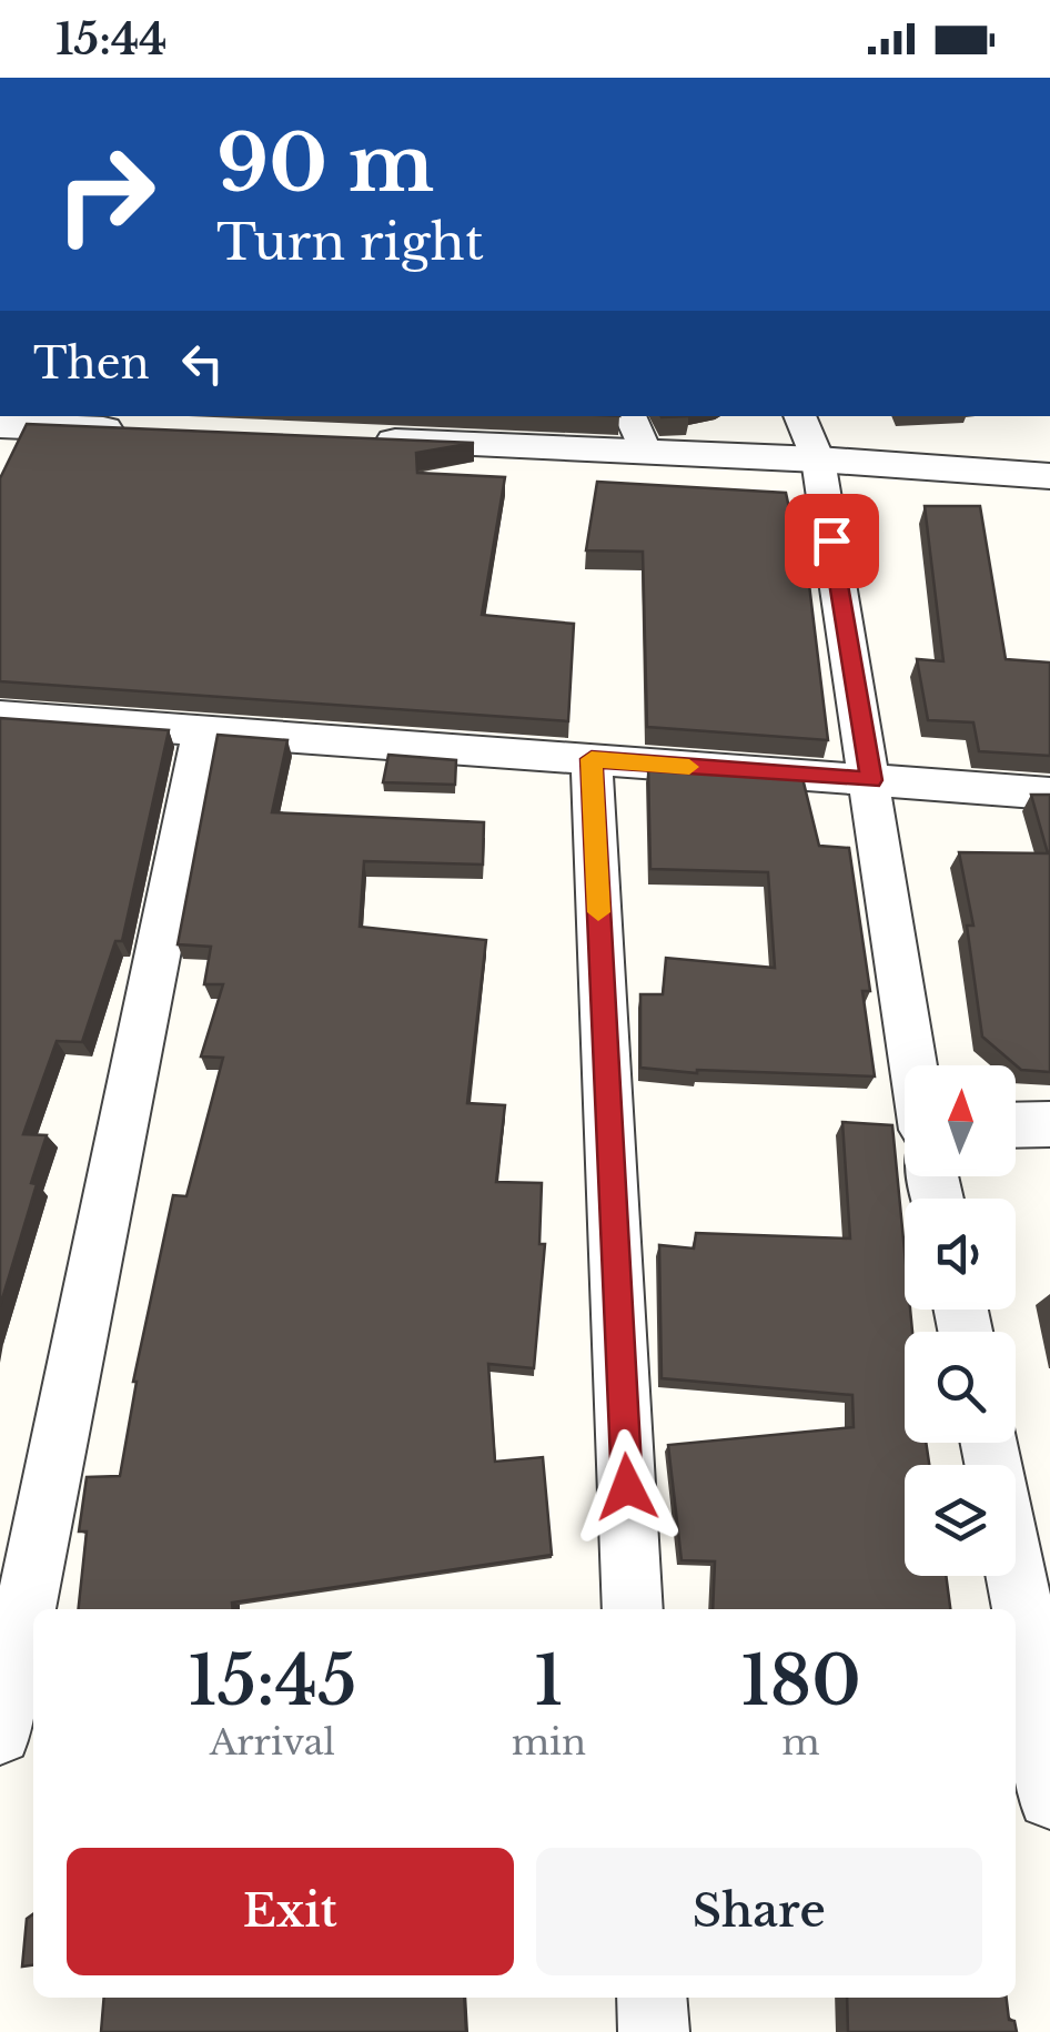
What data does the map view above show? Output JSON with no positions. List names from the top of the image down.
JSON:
{
  "north": "top",
  "page": {
    "status": "15:44",
    "turn": ["90 m", "Turn right"],
    "then": "Then",
    "eta": [
      "15:45",
      "Arrival",
      "1",
      "min",
      "180",
      "m"
    ],
    "buttons": ["Exit", "Share"]
  }
}
